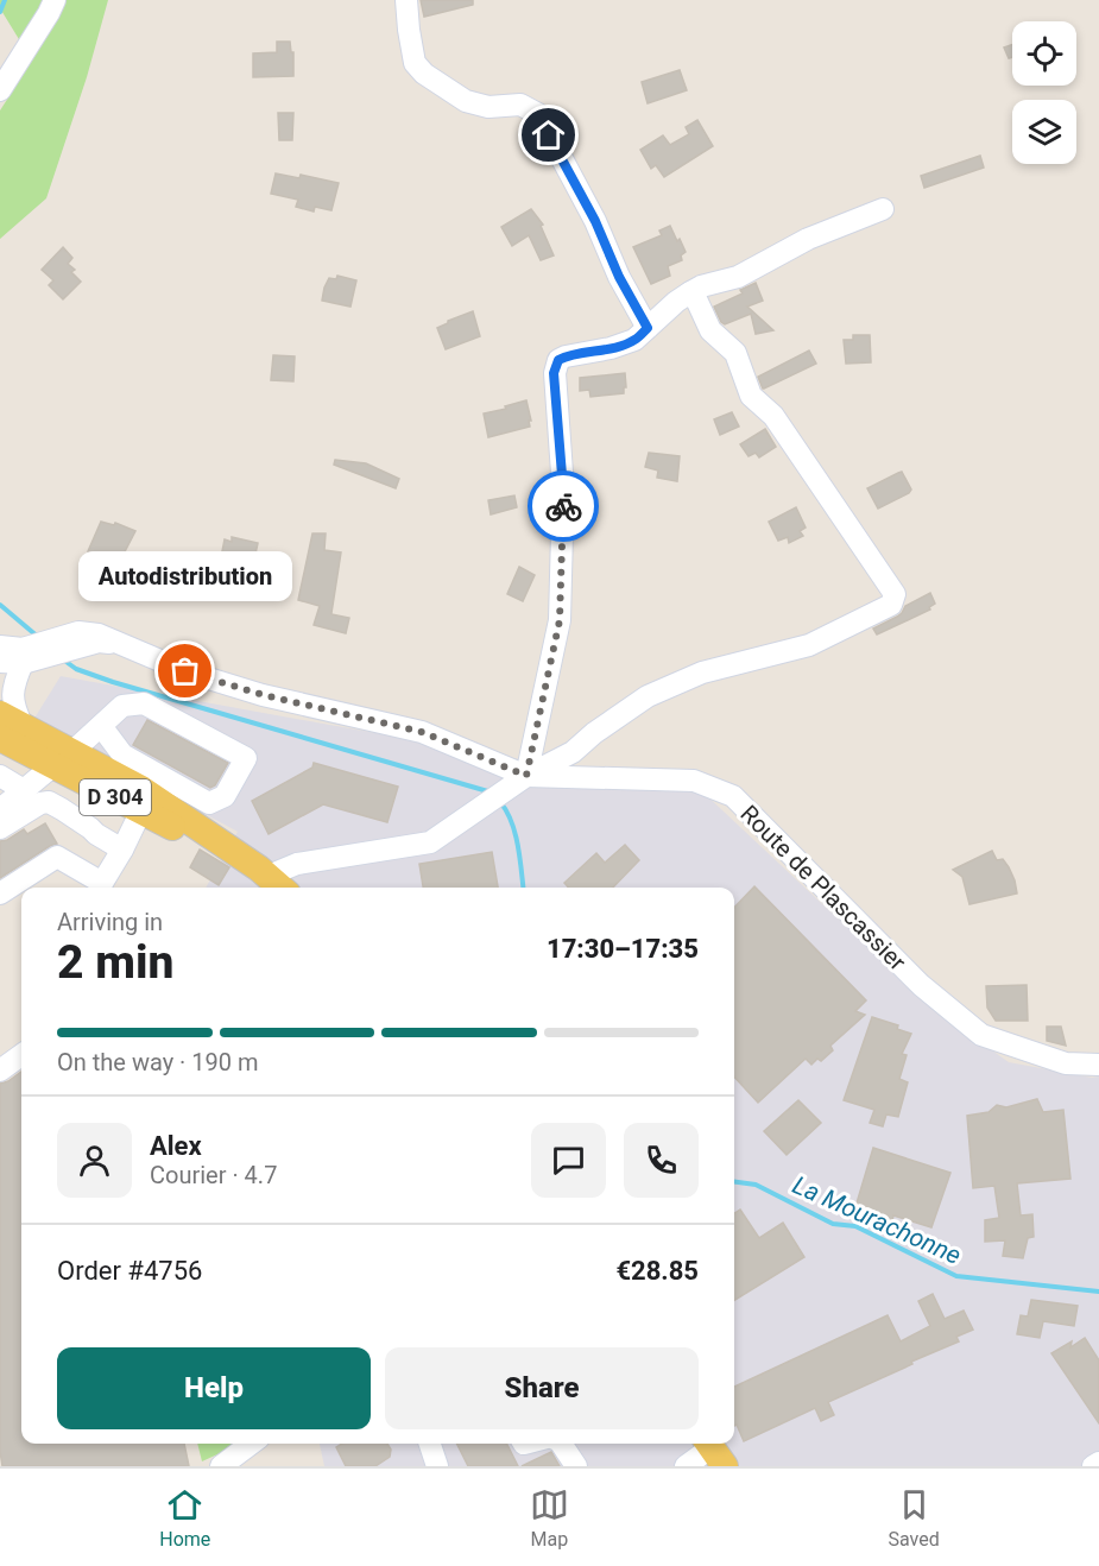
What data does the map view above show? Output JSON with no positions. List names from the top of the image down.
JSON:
{
  "streets": {
    "main road": ["D 304"],
    "street": ["Route de Plascassier"]
  },
  "water": ["La Mourachonne"],
  "places": ["Autodistribution"],
  "page": {
    "bubble": "Autodistribution",
    "heading": ["2 min", "Arriving in", "17:30–17:35"],
    "panel": [
      "Alex",
      "Courier · 4.7",
      "Order #4756",
      "€28.85"
    ],
    "bar": "On the way · 190 m",
    "buttons": ["Help", "Share"],
    "tabs": ["Home", "Map", "Saved"]
  }
}
